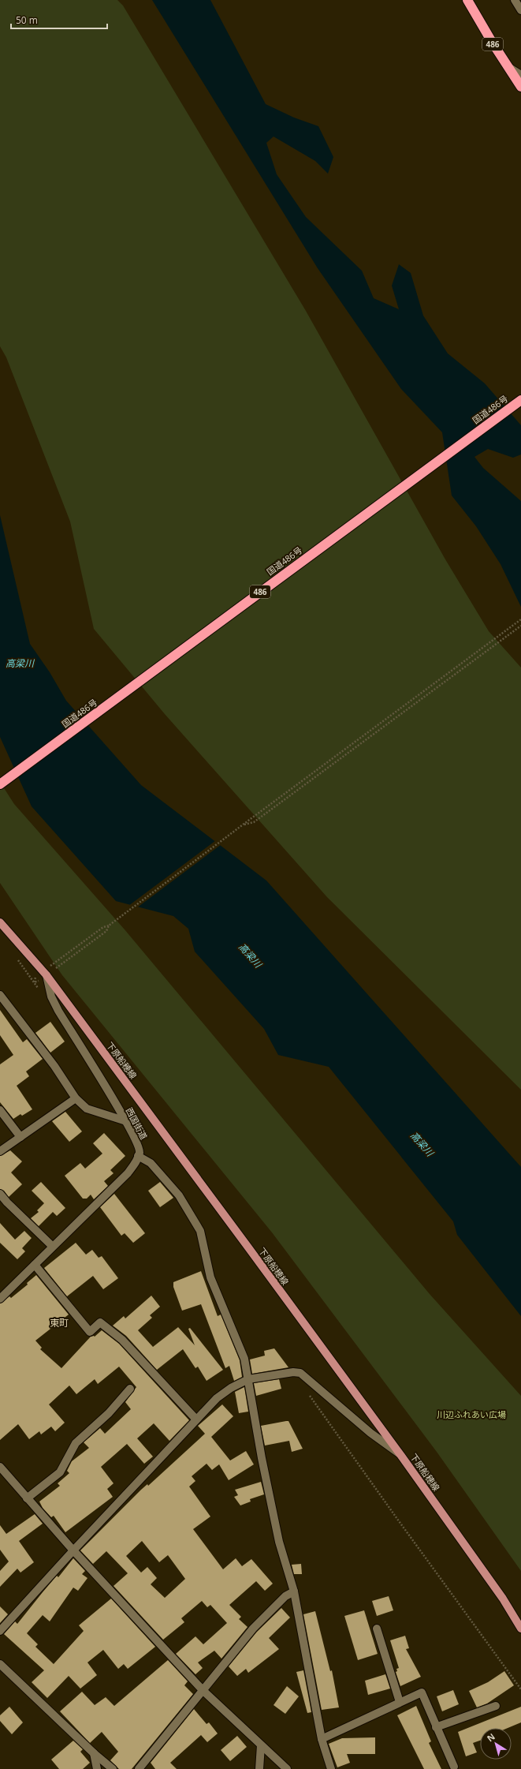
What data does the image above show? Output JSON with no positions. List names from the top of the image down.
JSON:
{
  "streets": {
    "highway": ["486", "国道486号"],
    "main road": ["下原船穂線"],
    "street": ["西国街道"]
  },
  "crossings": [
    ["下原船穂線", "西国街道"]
  ],
  "districts": ["東町"],
  "water": ["高梁川"],
  "parks": ["川辺ふれあい広場"],
  "scale_bar": "50 m",
  "north": "top left"
}
